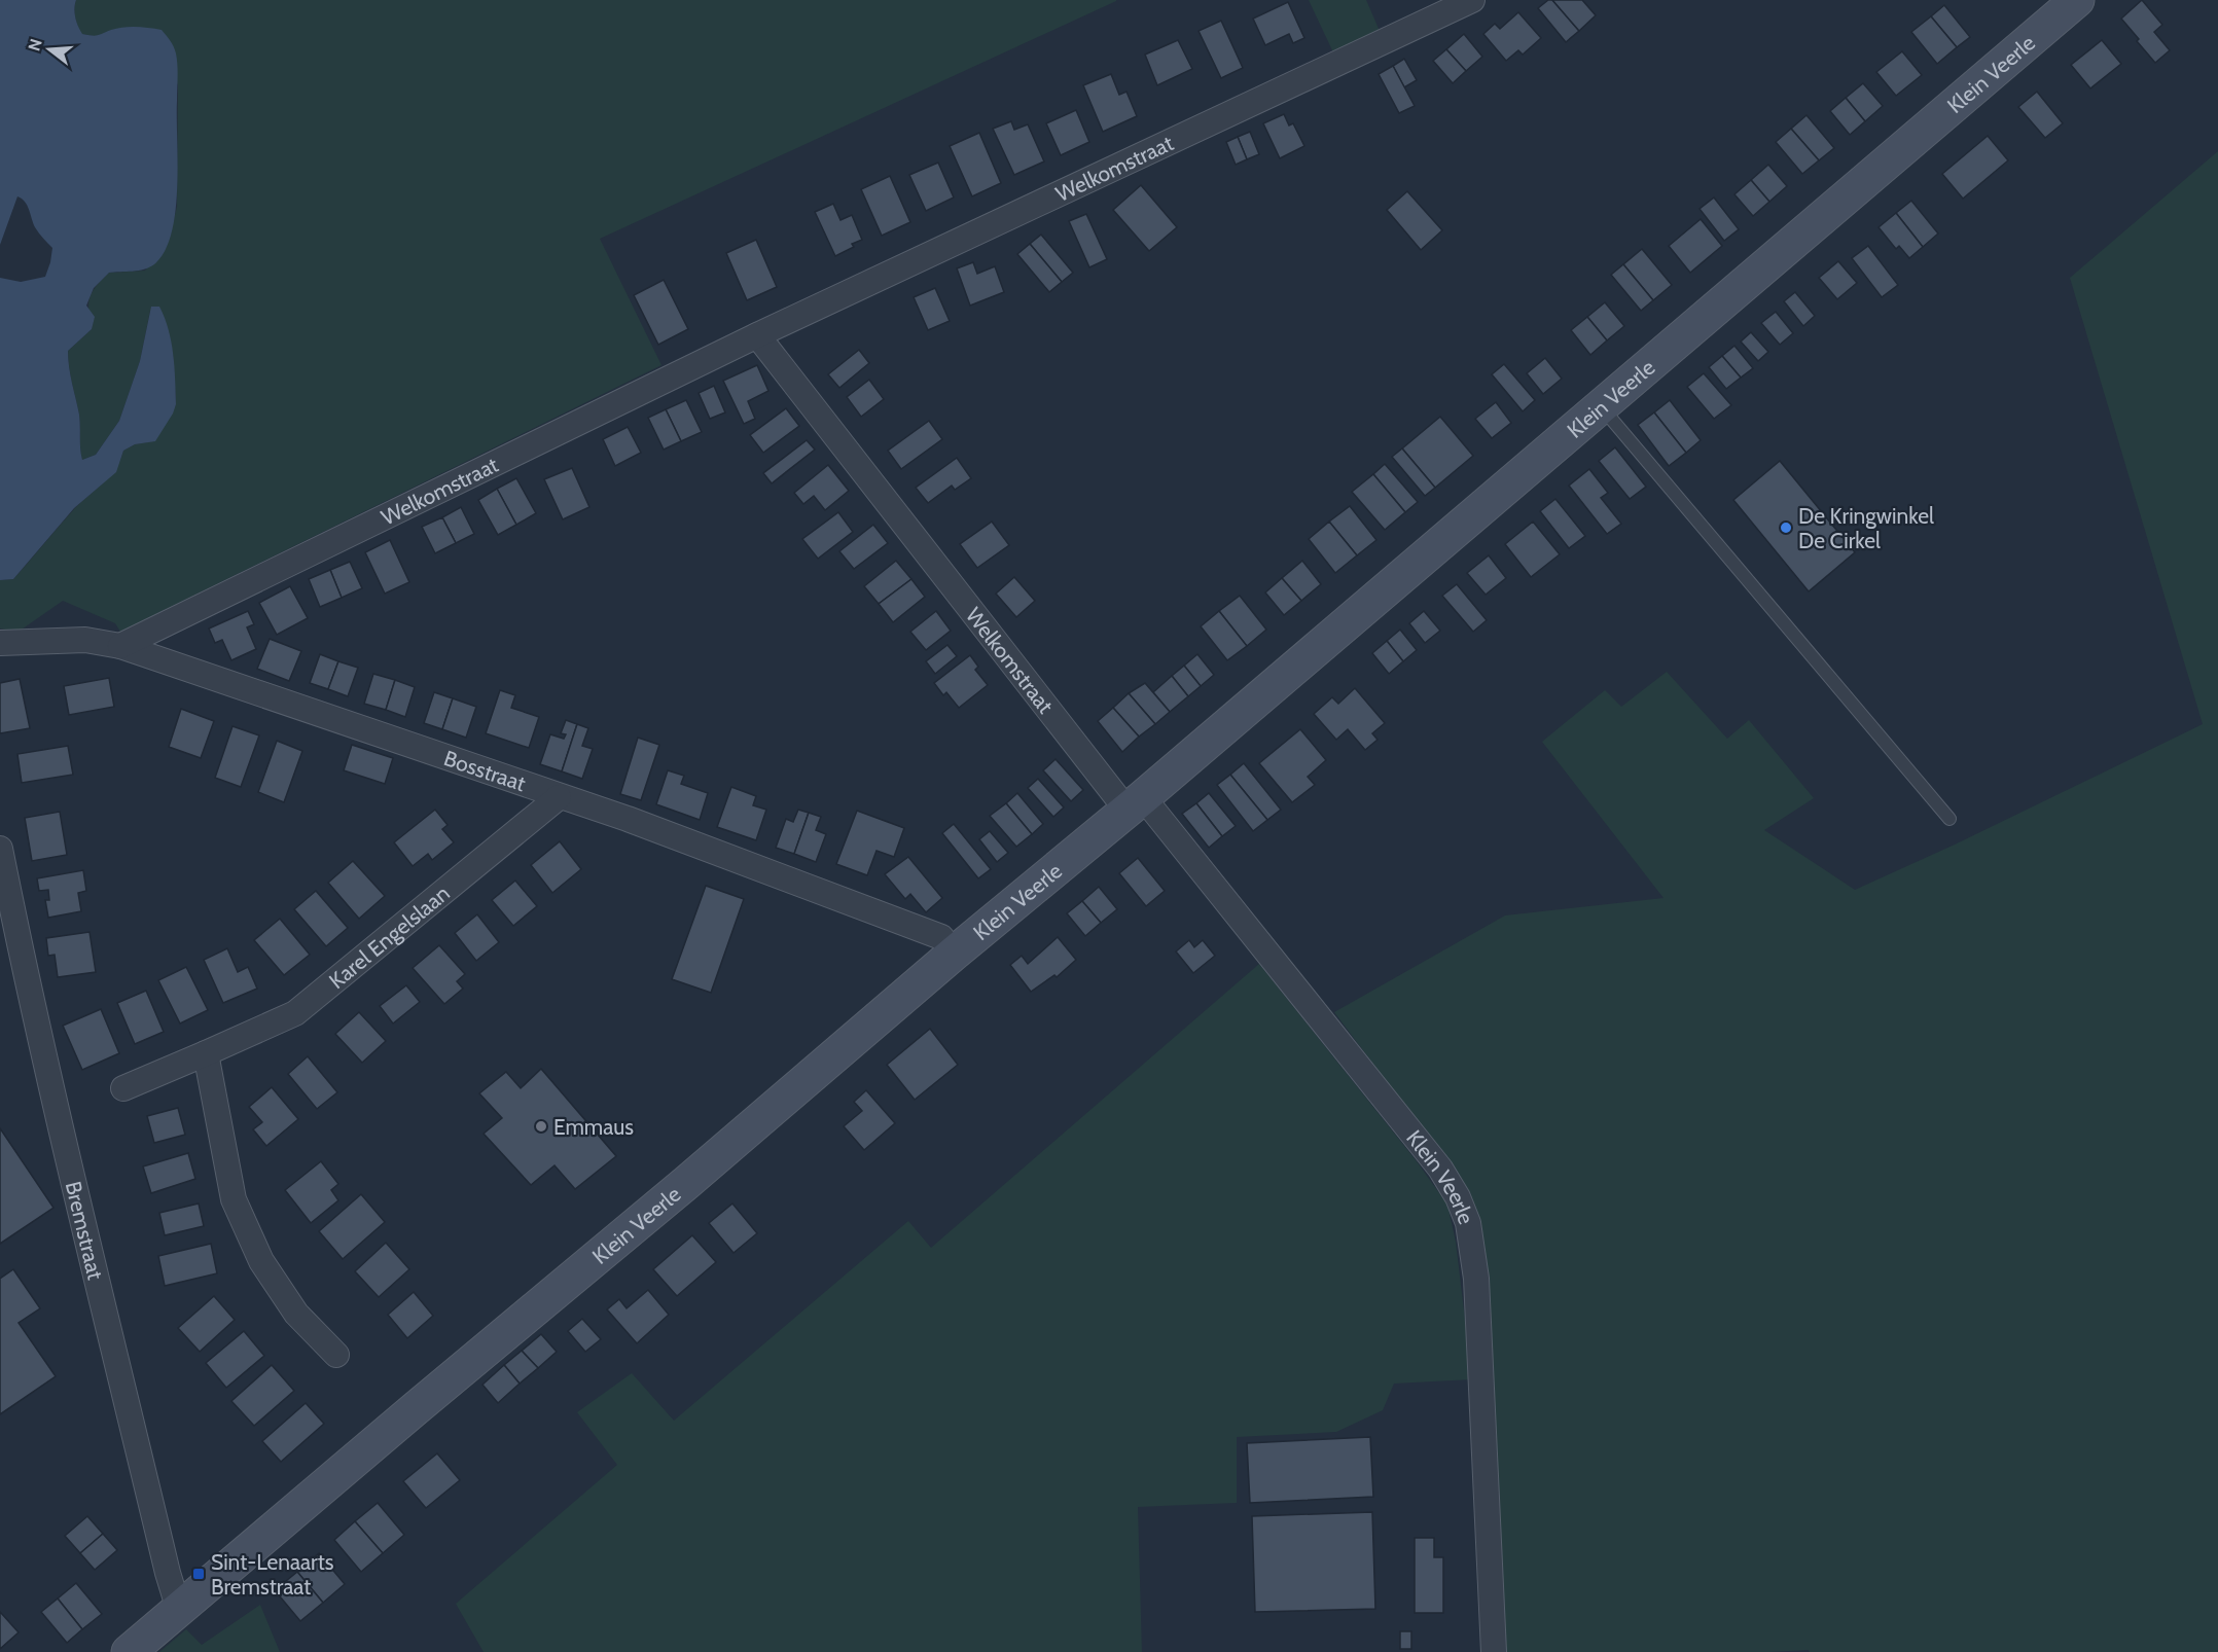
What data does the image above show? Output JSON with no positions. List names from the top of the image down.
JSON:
{
  "streets": {
    "main road": ["Klein Veerle"],
    "street": [
      "Welkomstraat",
      "Bosstraat",
      "Karel Engelslaan",
      "Bremstraat"
    ]
  },
  "crossings": [
    ["Klein Veerle", "Welkomstraat"],
    ["Klein Veerle", "Bosstraat"],
    ["Klein Veerle", "Bremstraat"],
    ["Welkomstraat", "Bosstraat"],
    ["Bosstraat", "Karel Engelslaan"]
  ],
  "places": {
    "other": ["De Kringwinkel De Cirkel", "Emmaus"],
    "transit": ["Sint-Lenaarts Bremstraat"]
  },
  "north": "left"
}
